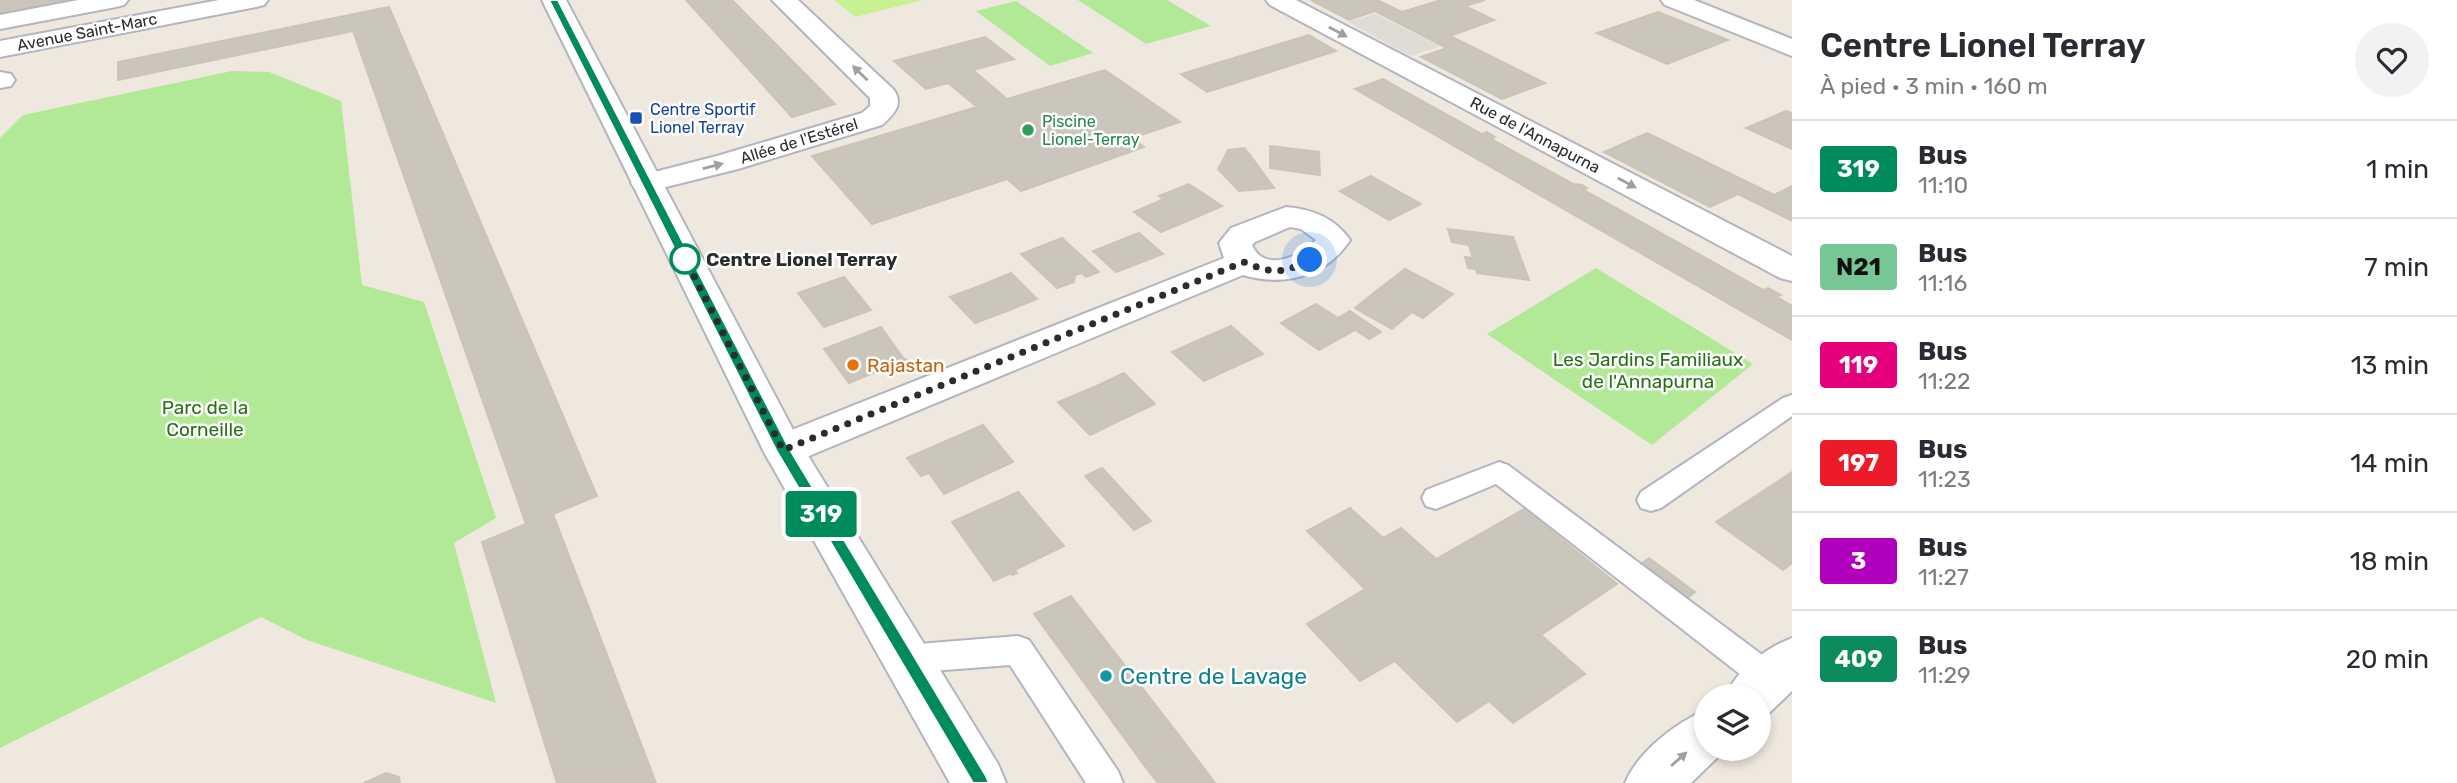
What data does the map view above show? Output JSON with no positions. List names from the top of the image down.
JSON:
{
  "streets": {
    "street": ["Avenue Saint-Marc", "Rue de l'Annapurna", "Allée de l'Estérel"]
  },
  "one_way": ["Rue de l'Annapurna"],
  "parks": ["Les Jardins Familiaux de l'Annapurna", "Parc de la Corneille"],
  "places": {
    "transit": ["Centre Sportif Lionel Terray"],
    "other": [
      "Piscine Lionel-Terray",
      "Centre Lionel Terray",
      "Rajastan",
      "Centre de Lavage"
    ]
  },
  "lines": ["bus line 319"],
  "page": {
    "on_map": "319",
    "heading": ["Centre Lionel Terray", "À pied · 3 min · 160 m"],
    "list": [
      {
        "mark": "319",
        "name": "Bus",
        "note": "11:10",
        "value": "1 min"
      },
      {
        "mark": "N21",
        "name": "Bus",
        "note": "11:16",
        "value": "7 min"
      },
      {
        "mark": "119",
        "name": "Bus",
        "note": "11:22",
        "value": "13 min"
      },
      {
        "mark": "197",
        "name": "Bus",
        "note": "11:23",
        "value": "14 min"
      },
      {
        "mark": "3",
        "name": "Bus",
        "note": "11:27",
        "value": "18 min"
      },
      {
        "mark": "409",
        "name": "Bus",
        "note": "11:29",
        "value": "20 min"
      }
    ]
  }
}
